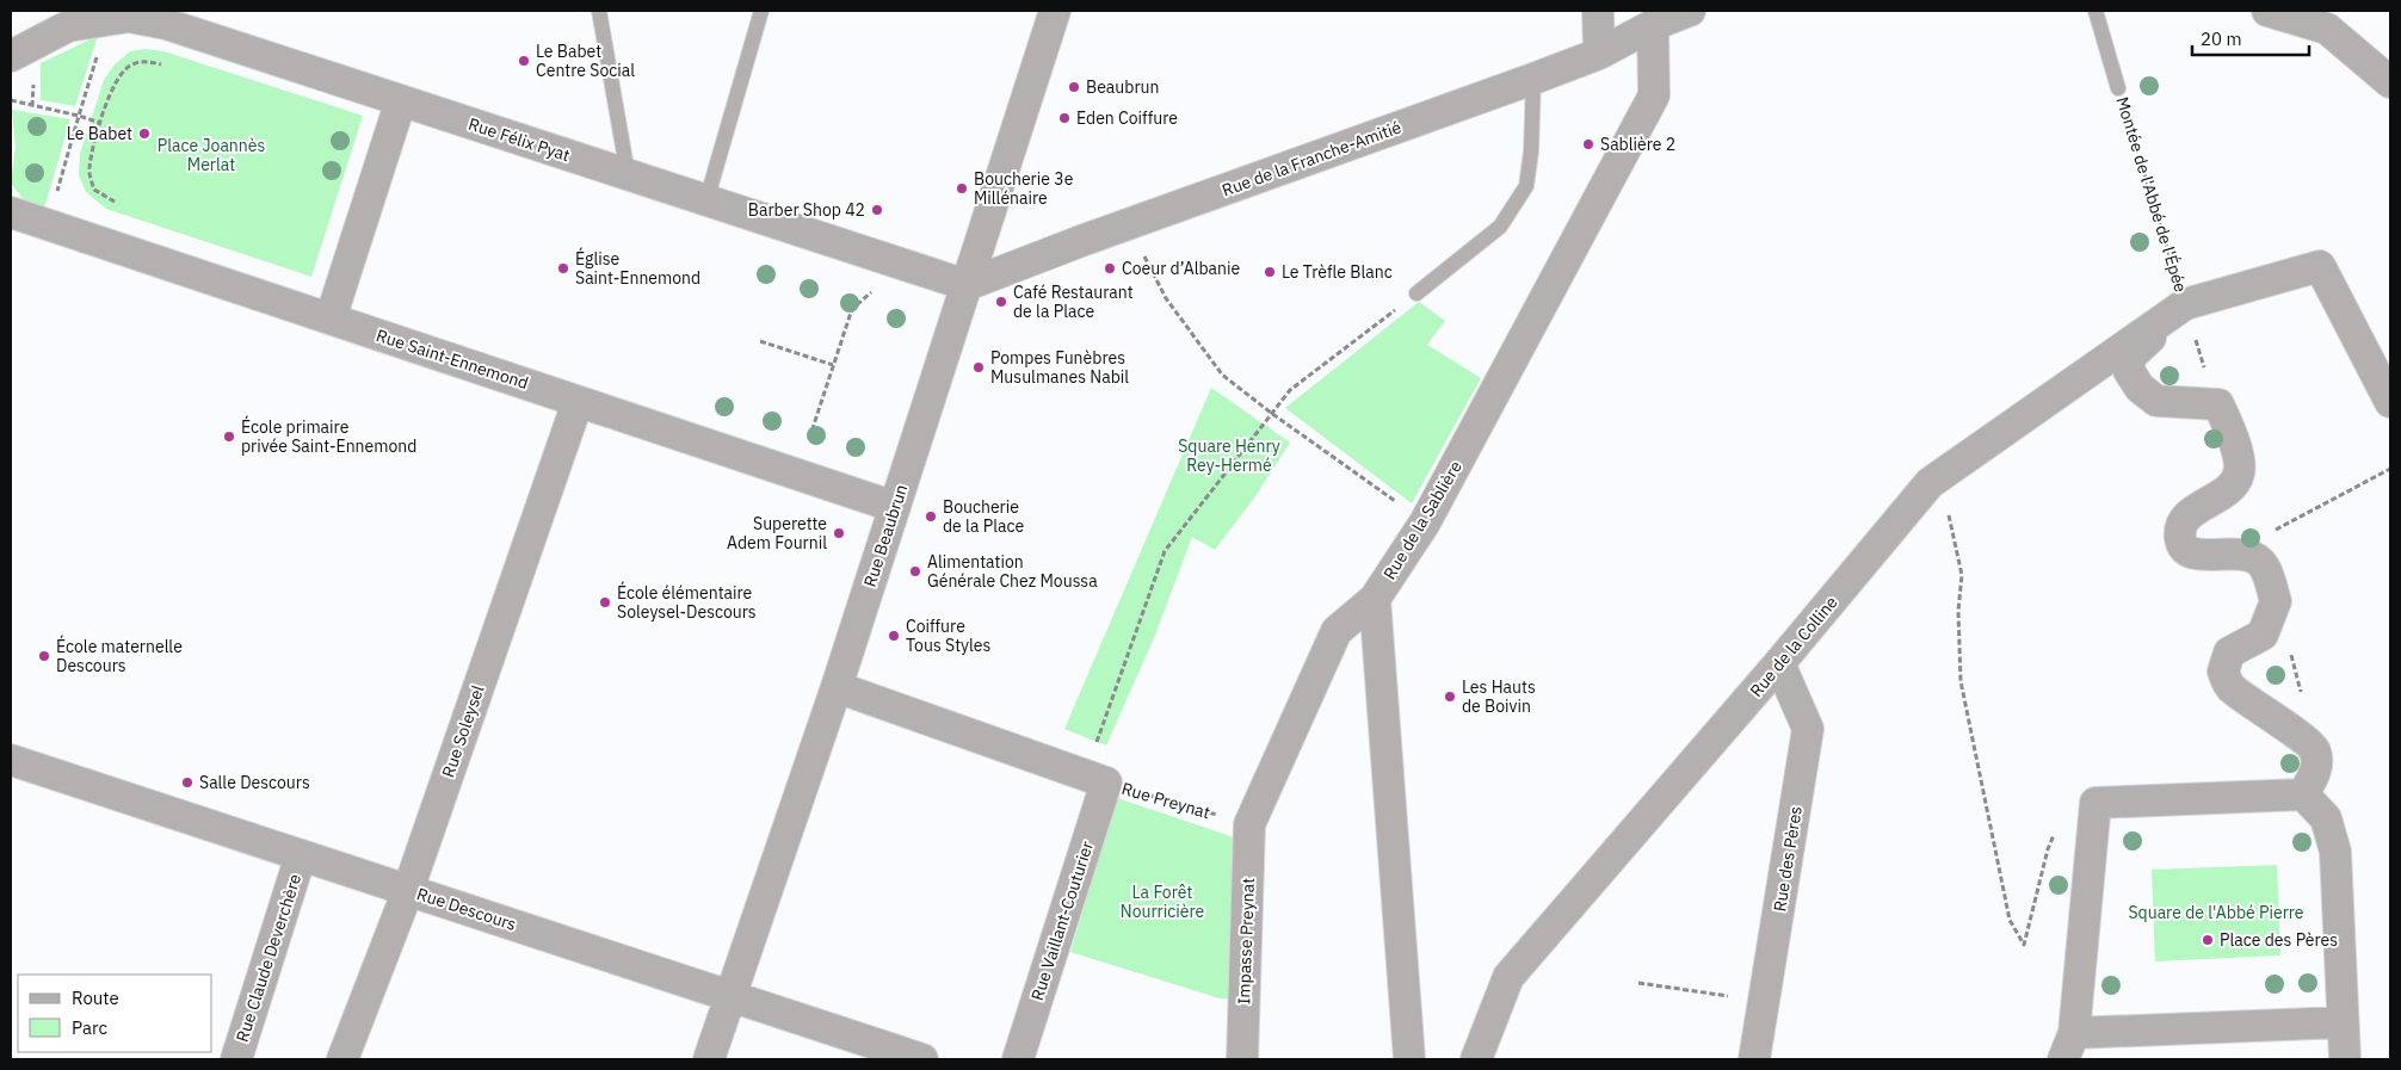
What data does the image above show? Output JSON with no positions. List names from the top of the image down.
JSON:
{
  "streets": {
    "street": [
      "Rue Félix Pyat",
      "Rue de la Franche-Amitié",
      "Montée de l'Abbé de l'Épée",
      "Rue Saint-Ennemond",
      "Rue de la Sablière",
      "Rue Beaubrun",
      "Rue de la Colline",
      "Rue Soleysel",
      "Rue Preynat",
      "Rue des Pères",
      "Rue Descours",
      "Rue Vaillant-Couturier",
      "Impasse Preynat",
      "Rue Claude Deverchère"
    ]
  },
  "crossings": [
    ["Rue Félix Pyat", "Rue de la Franche-Amitié"],
    ["Rue Félix Pyat", "Rue Beaubrun"],
    ["Rue de la Franche-Amitié", "Rue de la Sablière"],
    ["Rue de la Franche-Amitié", "Rue Beaubrun"],
    ["Montée de l'Abbé de l'Épée", "Rue de la Colline"],
    ["Rue Saint-Ennemond", "Rue Beaubrun"],
    ["Rue Saint-Ennemond", "Rue Soleysel"],
    ["Rue Beaubrun", "Rue Preynat"],
    ["Rue Beaubrun", "Rue Descours"],
    ["Rue de la Colline", "Rue des Pères"],
    ["Rue Soleysel", "Rue Descours"],
    ["Rue Preynat", "Rue Vaillant-Couturier"],
    ["Rue Preynat", "Impasse Preynat"],
    ["Rue Descours", "Rue Claude Deverchère"]
  ],
  "parks": [
    "Place Joannès Merlat",
    "Square Henry Rey-Hermé",
    "La Forêt Nourricière",
    "Square de l'Abbé Pierre"
  ],
  "places": [
    "Le Babet Centre Social",
    "Beaubrun",
    "Eden Coiffure",
    "Le Babet",
    "Sablière 2",
    "Boucherie 3e Millénaire",
    "Barber Shop 42",
    "Église Saint-Ennemond",
    "Coeur d’Albanie",
    "Le Trèfle Blanc",
    "Café Restaurant de la Place",
    "Pompes Funèbres Musulmanes Nabil",
    "École primaire privée Saint-Ennemond",
    "Boucherie de la Place",
    "Superette Adem Fournil",
    "Alimentation Générale Chez Moussa",
    "École élémentaire Soleysel-Descours",
    "Coiffure Tous Styles",
    "École maternelle Descours",
    "Les Hauts de Boivin",
    "Salle Descours",
    "Place des Pères"
  ],
  "legend": ["Route", "Parc"],
  "scale_bar": "20 m"
}
